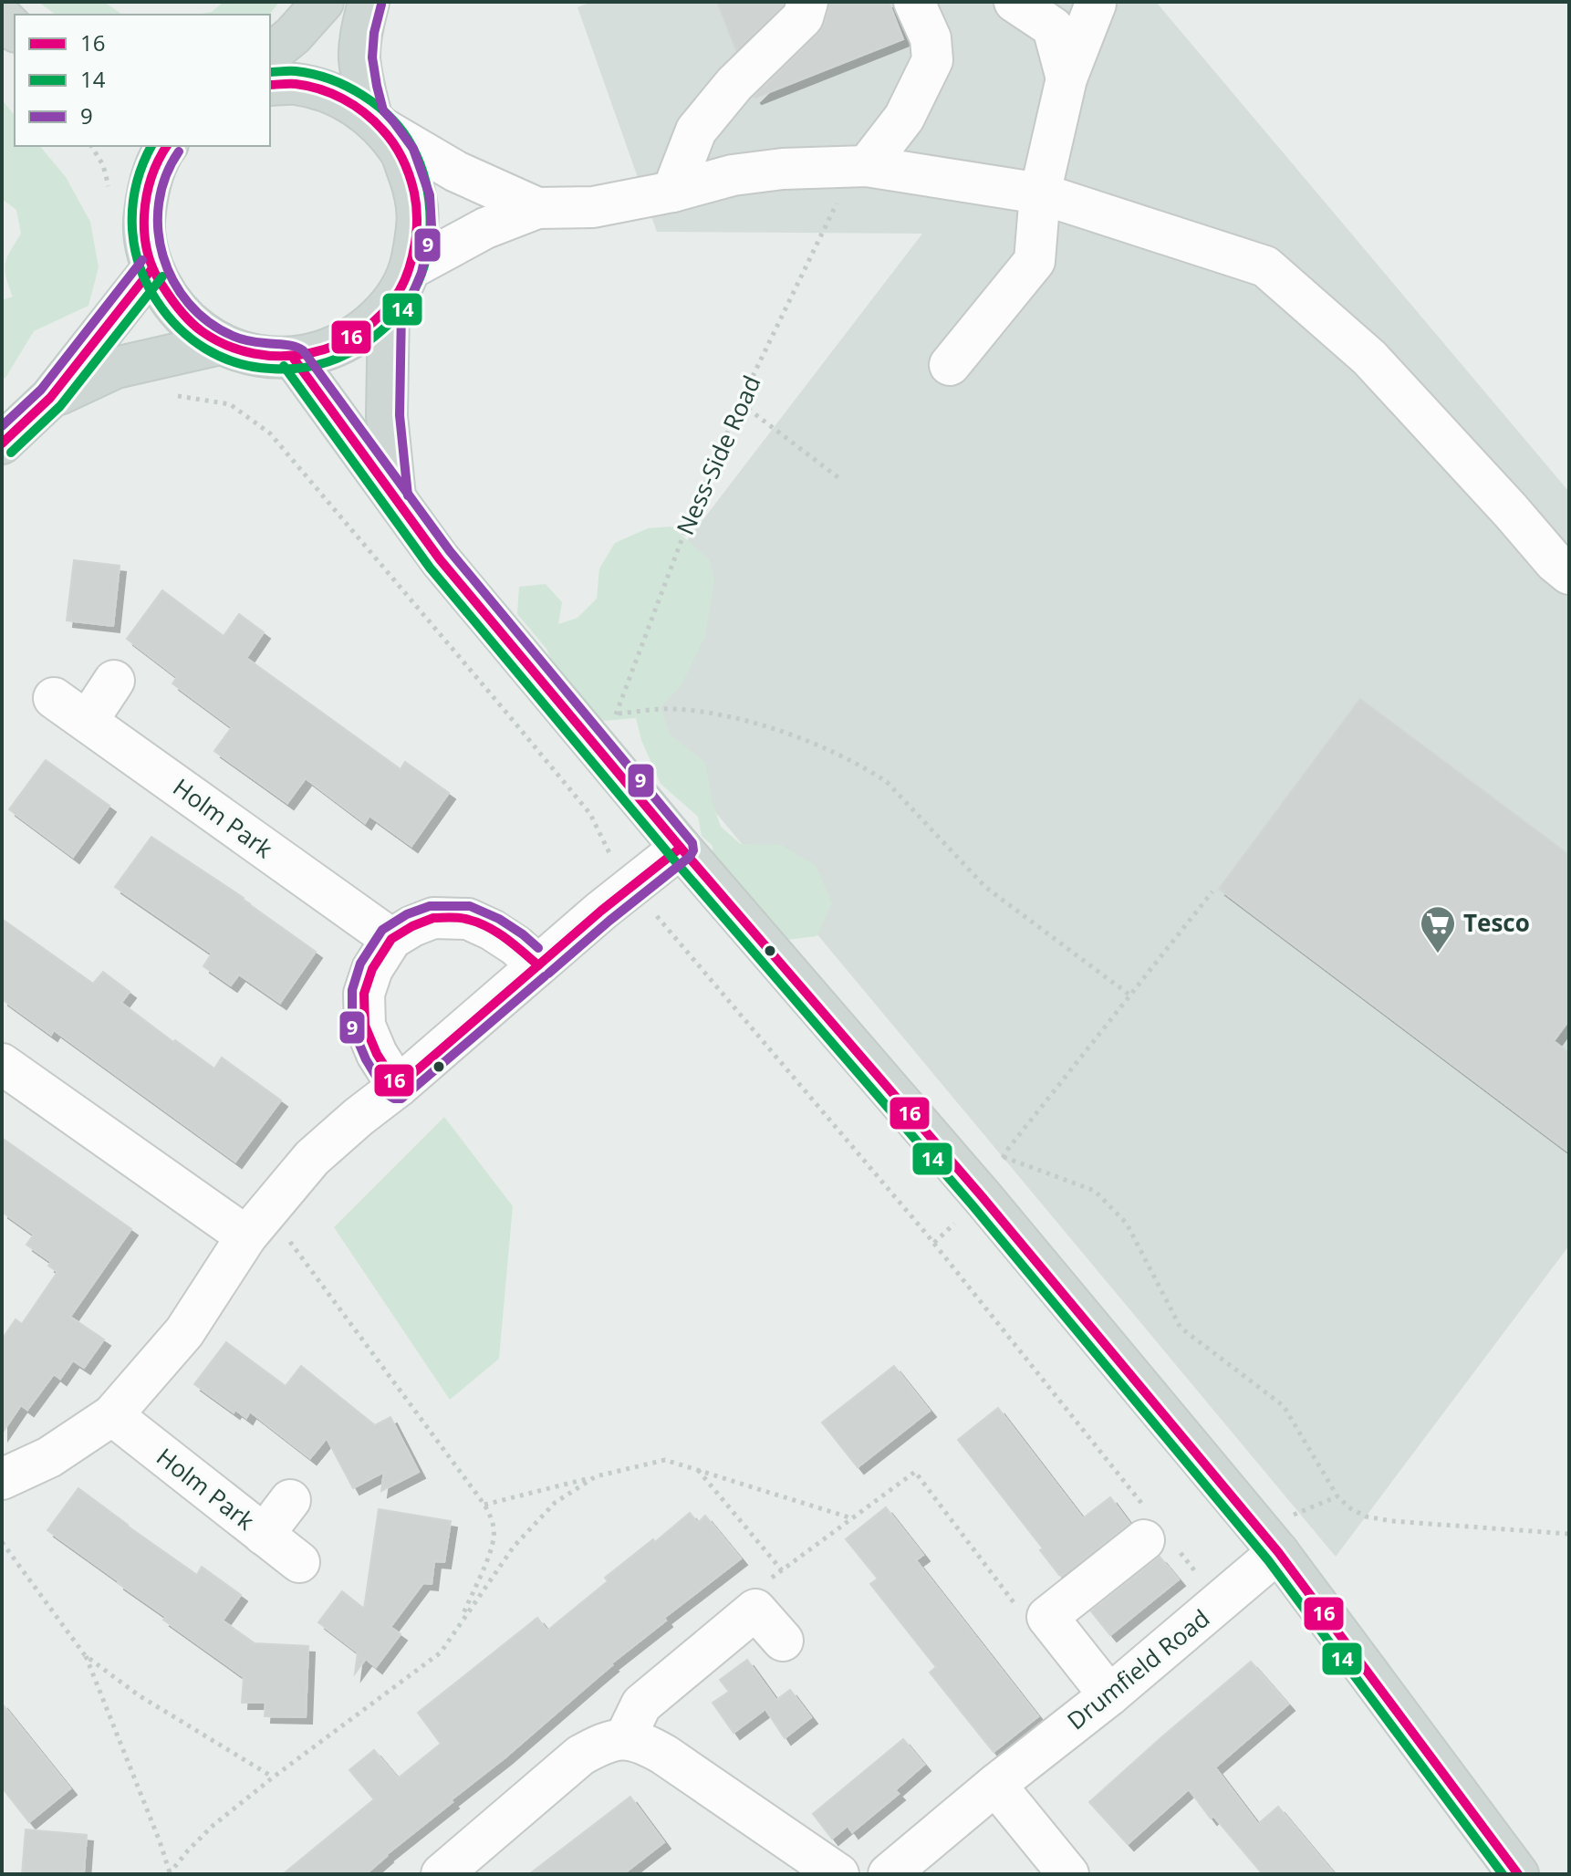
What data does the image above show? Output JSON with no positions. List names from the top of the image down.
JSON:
{
  "streets": {
    "street": ["Holm Park", "Drumfield Road"],
    "path": ["Ness-Side Road"]
  },
  "places": {
    "supermarket": ["Tesco"]
  },
  "lines": ["transit line 9", "transit line 14", "transit line 16"],
  "legend": ["16", "14", "9"]
}
